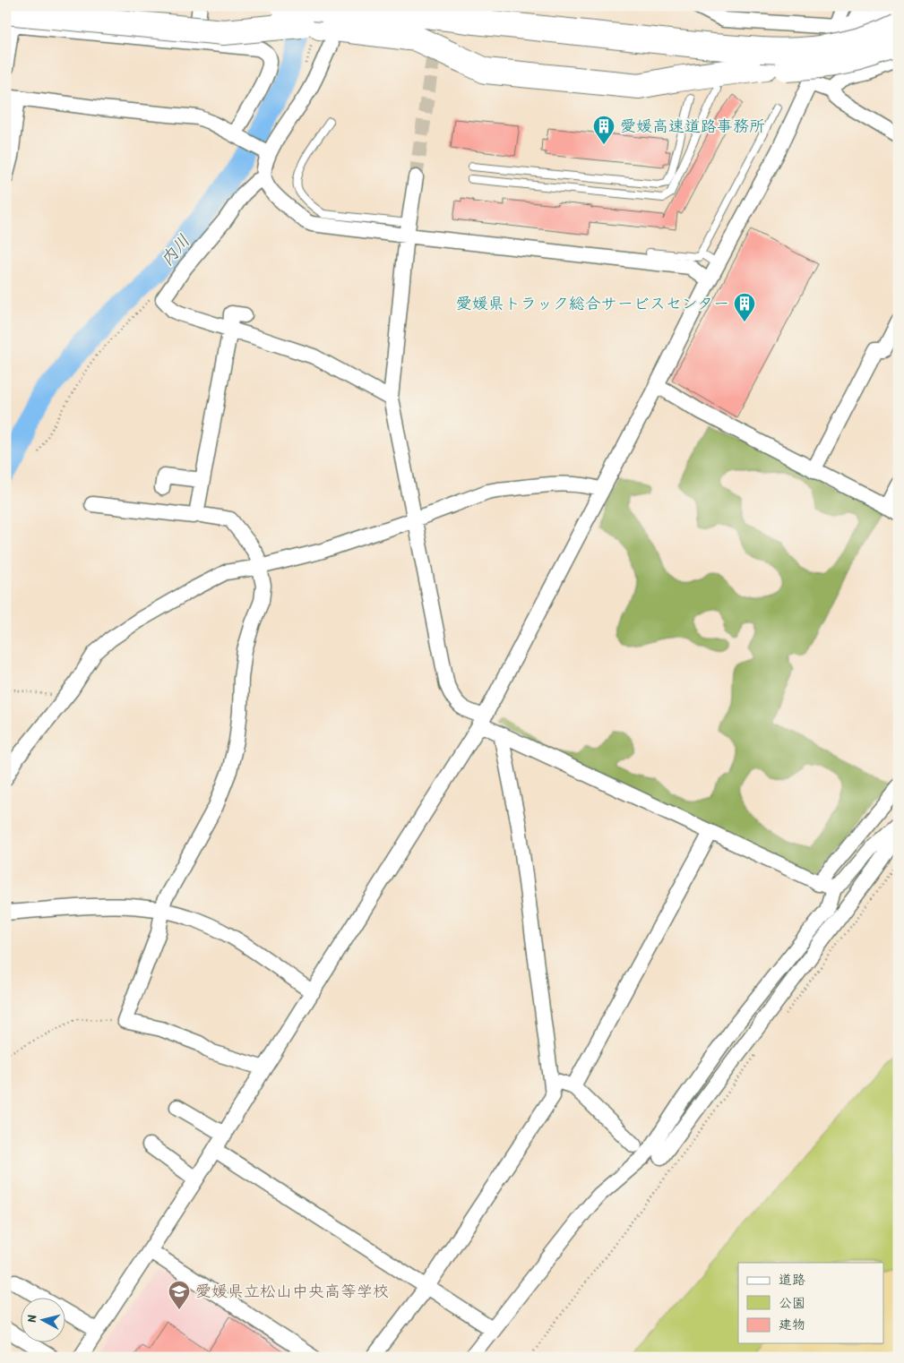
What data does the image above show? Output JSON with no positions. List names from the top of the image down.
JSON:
{
  "water": ["内川"],
  "places": {
    "building": ["愛媛高速道路事務所", "愛媛県トラック総合サービスセンター"],
    "school or university": ["愛媛県立松山中央高等学校"]
  },
  "legend": ["道路", "公園", "建物"],
  "north": "left"
}
